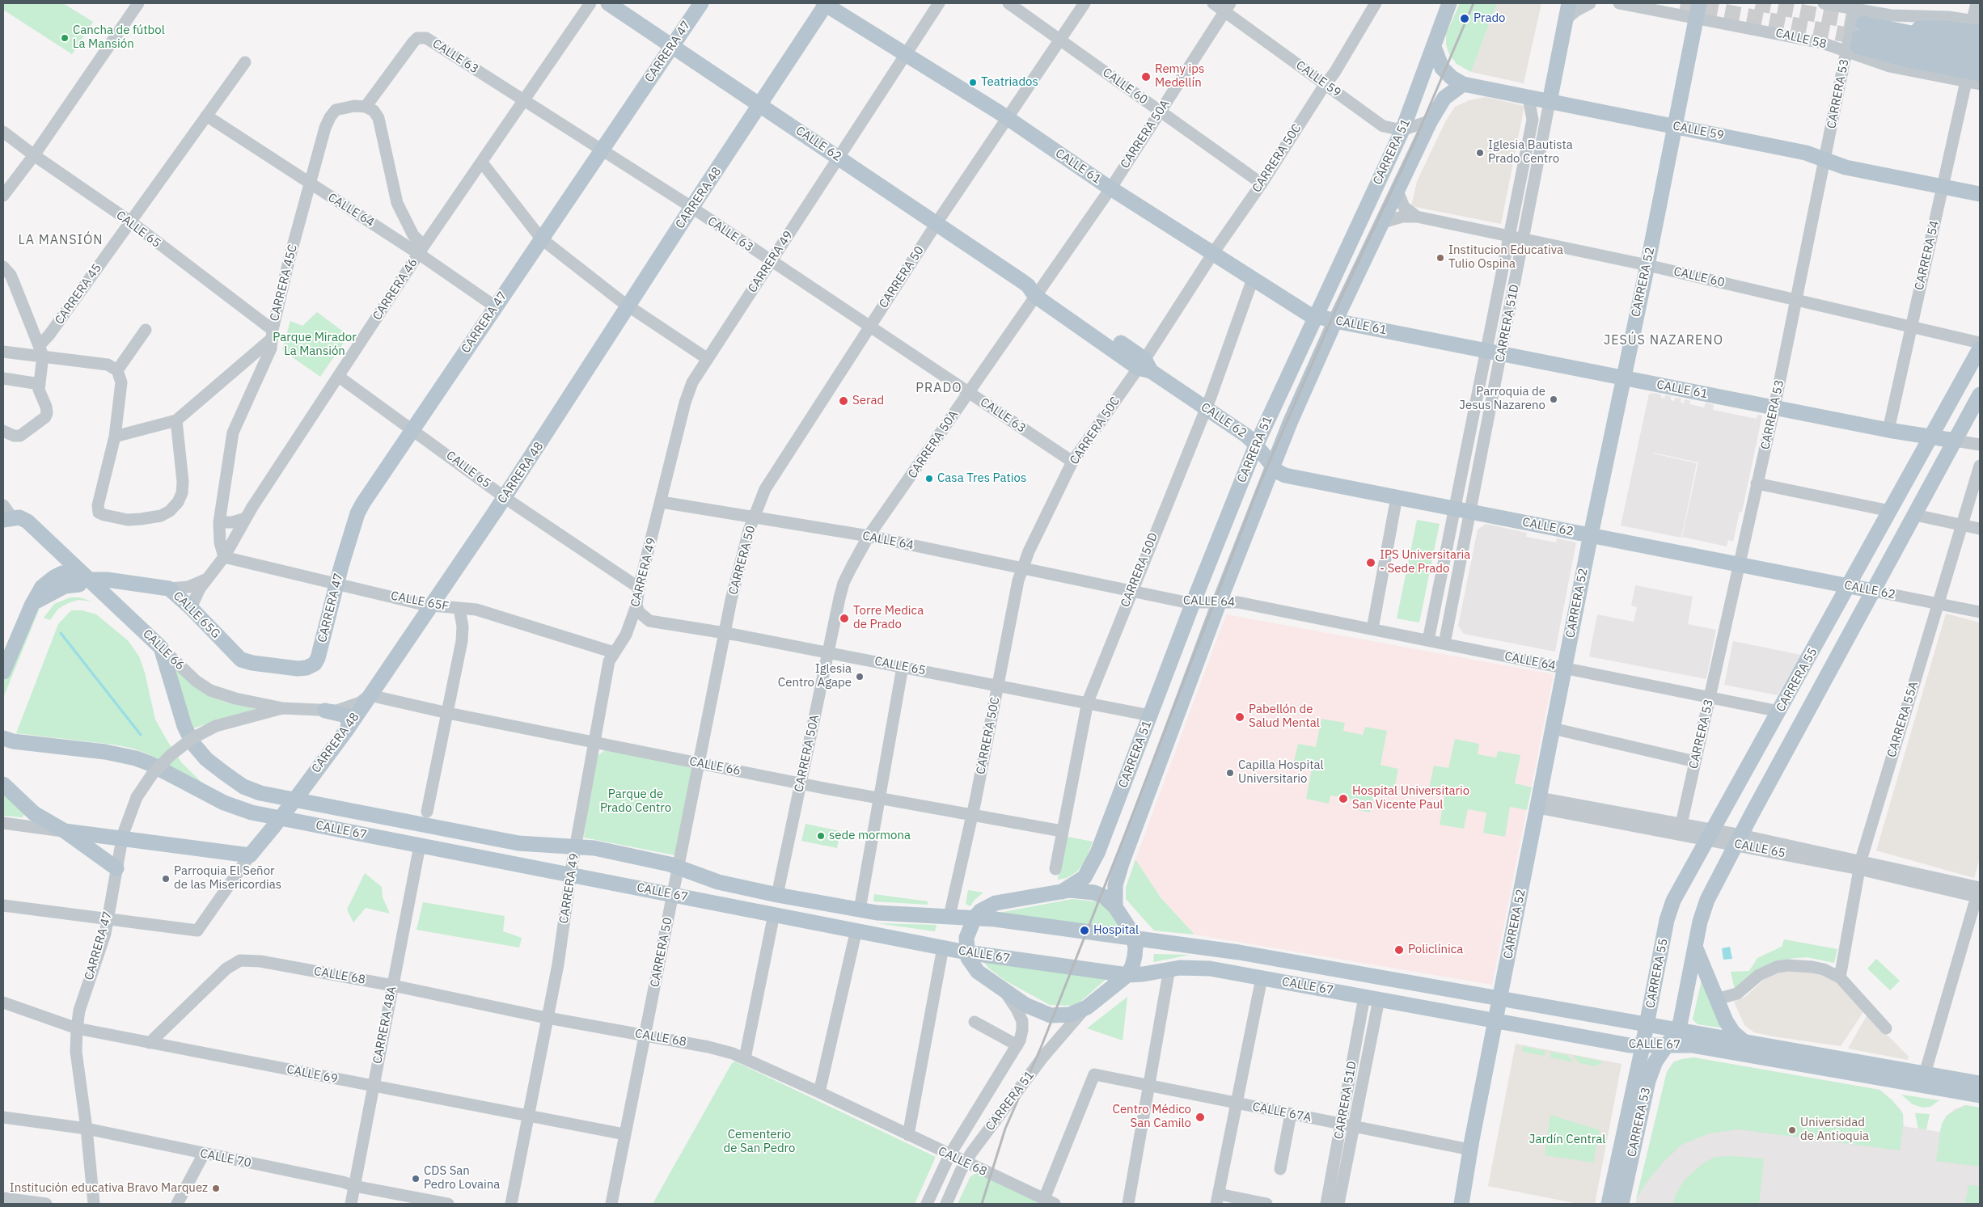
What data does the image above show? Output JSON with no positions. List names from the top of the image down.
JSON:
{
  "streets": {
    "main road": [
      "CARRERA 47",
      "CALLE 59",
      "CARRERA 53",
      "CALLE 62",
      "CARRERA 51",
      "CALLE 61",
      "CARRERA 48",
      "CARRERA 52",
      "CARRERA 51D",
      "CALLE 65G",
      "CALLE 66",
      "CARRERA 55",
      "CALLE 67"
    ],
    "street": [
      "CALLE 58",
      "CALLE 63",
      "CALLE 60",
      "CARRERA 50A",
      "CARRERA 50C",
      "CALLE 64",
      "CALLE 65",
      "CARRERA 54",
      "CARRERA 49",
      "CARRERA 50",
      "CARRERA 45C",
      "CARRERA 46",
      "CARRERA 45",
      "CARRERA 50D",
      "CALLE 65F",
      "CARRERA 55A",
      "CALLE 68",
      "CARRERA 48A",
      "CALLE 69",
      "CALLE 67A",
      "CALLE 70"
    ]
  },
  "crossings": [
    ["CALLE 58", "CARRERA 53"],
    ["CALLE 58", "CARRERA 54"],
    ["CALLE 58", "CARRERA 52"],
    ["CARRERA 47", "CALLE 63"],
    ["CARRERA 47", "CALLE 62"],
    ["CARRERA 47", "CARRERA 48"],
    ["CARRERA 47", "CALLE 64"],
    ["CARRERA 47", "CALLE 65"],
    ["CARRERA 47", "CALLE 65F"],
    ["CARRERA 47", "CALLE 65G"],
    ["CARRERA 47", "CALLE 66"],
    ["CARRERA 47", "CALLE 69"],
    ["CARRERA 47", "CALLE 70"],
    ["CALLE 63", "CARRERA 50A"],
    ["CALLE 63", "CARRERA 50C"],
    ["CALLE 63", "CARRERA 48"],
    ["CALLE 63", "CARRERA 49"],
    ["CALLE 63", "CARRERA 50"],
    ["CALLE 63", "CARRERA 45C"],
    ["CALLE 63", "CARRERA 46"],
    ["CALLE 59", "CARRERA 53"],
    ["CALLE 59", "CARRERA 50A"],
    ["CALLE 59", "CARRERA 51"],
    ["CALLE 59", "CARRERA 50C"],
    ["CALLE 59", "CARRERA 54"],
    ["CALLE 59", "CARRERA 52"],
    ["CALLE 59", "CARRERA 51D"],
    ["CALLE 60", "CARRERA 53"],
    ["CALLE 60", "CARRERA 50A"],
    ["CALLE 60", "CARRERA 51"],
    ["CALLE 60", "CARRERA 50C"],
    ["CALLE 60", "CARRERA 54"],
    ["CALLE 60", "CARRERA 50"],
    ["CALLE 60", "CARRERA 52"],
    ["CALLE 60", "CARRERA 51D"],
    ["CARRERA 53", "CALLE 62"],
    ["CARRERA 53", "CALLE 61"],
    ["CARRERA 53", "CALLE 64"],
    ["CARRERA 53", "CALLE 65"],
    ["CARRERA 53", "CARRERA 55"],
    ["CARRERA 53", "CALLE 67"],
    ["CARRERA 50A", "CALLE 62"],
    ["CARRERA 50A", "CALLE 61"],
    ["CARRERA 50A", "CALLE 64"],
    ["CARRERA 50A", "CALLE 65"],
    ["CARRERA 50A", "CALLE 66"],
    ["CARRERA 50A", "CALLE 67"],
    ["CALLE 62", "CARRERA 51"],
    ["CALLE 62", "CARRERA 50C"],
    ["CALLE 62", "CARRERA 48"],
    ["CALLE 62", "CARRERA 49"],
    ["CALLE 62", "CARRERA 50"],
    ["CALLE 62", "CARRERA 52"],
    ["CALLE 62", "CARRERA 51D"],
    ["CALLE 62", "CARRERA 50D"],
    ["CALLE 62", "CARRERA 55"],
    ["CALLE 62", "CARRERA 55A"],
    ["CARRERA 51", "CALLE 61"],
    ["CARRERA 51", "CALLE 64"],
    ["CARRERA 51", "CALLE 65"],
    ["CARRERA 51", "CALLE 68"],
    ["CARRERA 50C", "CALLE 61"],
    ["CARRERA 50C", "CALLE 64"],
    ["CARRERA 50C", "CALLE 65"],
    ["CARRERA 50C", "CALLE 66"],
    ["CARRERA 50C", "CALLE 67"],
    ["CALLE 61", "CARRERA 48"],
    ["CALLE 61", "CARRERA 54"],
    ["CALLE 61", "CARRERA 49"],
    ["CALLE 61", "CARRERA 50"],
    ["CALLE 61", "CARRERA 52"],
    ["CALLE 61", "CARRERA 51D"],
    ["CALLE 61", "CARRERA 50D"],
    ["CALLE 61", "CARRERA 55"],
    ["CARRERA 48", "CALLE 65"],
    ["CARRERA 48", "CALLE 65F"],
    ["CARRERA 48", "CALLE 66"],
    ["CALLE 64", "CARRERA 49"],
    ["CALLE 64", "CARRERA 50"],
    ["CALLE 64", "CARRERA 52"],
    ["CALLE 64", "CARRERA 45C"],
    ["CALLE 64", "CARRERA 46"],
    ["CALLE 64", "CARRERA 45"],
    ["CALLE 64", "CARRERA 51D"],
    ["CALLE 64", "CARRERA 50D"],
    ["CALLE 64", "CARRERA 55"],
    ["CALLE 65", "CARRERA 49"],
    ["CALLE 65", "CARRERA 50"],
    ["CALLE 65", "CARRERA 52"],
    ["CALLE 65", "CARRERA 45C"],
    ["CALLE 65", "CARRERA 46"],
    ["CALLE 65", "CARRERA 45"],
    ["CALLE 65", "CARRERA 50D"],
    ["CALLE 65", "CARRERA 55"],
    ["CALLE 65", "CARRERA 55A"],
    ["CARRERA 49", "CALLE 65F"],
    ["CARRERA 49", "CALLE 66"],
    ["CARRERA 49", "CALLE 67"],
    ["CARRERA 49", "CALLE 68"],
    ["CARRERA 49", "CALLE 69"],
    ["CARRERA 50", "CALLE 66"],
    ["CARRERA 50", "CALLE 67"],
    ["CARRERA 50", "CALLE 68"],
    ["CARRERA 50", "CALLE 69"],
    ["CARRERA 52", "CALLE 67"],
    ["CARRERA 52", "CALLE 67A"],
    ["CARRERA 45C", "CARRERA 46"],
    ["CARRERA 45C", "CALLE 65F"],
    ["CARRERA 46", "CALLE 65F"],
    ["CARRERA 46", "CALLE 65G"],
    ["CARRERA 51D", "CALLE 67"],
    ["CARRERA 51D", "CALLE 67A"],
    ["CARRERA 50D", "CALLE 66"],
    ["CALLE 65G", "CALLE 66"],
    ["CALLE 66", "CALLE 67"],
    ["CARRERA 55", "CALLE 67"],
    ["CALLE 67", "CARRERA 48A"],
    ["CALLE 68", "CARRERA 48A"],
    ["CALLE 68", "CALLE 69"],
    ["CALLE 68", "CALLE 67A"],
    ["CARRERA 48A", "CALLE 69"],
    ["CARRERA 48A", "CALLE 70"]
  ],
  "districts": ["LA MANSIÓN", "JESÚS NAZARENO", "PRADO"],
  "parks": [
    "Parque Mirador La Mansión",
    "Parque de Prado Centro",
    "Cementerio de San Pedro",
    "Jardín Central"
  ],
  "places": [
    "Prado",
    "Cancha de fútbol La Mansión",
    "Remy ips Medellín",
    "Teatriados",
    "Iglesia Bautista Prado Centro",
    "Institucion Educativa Tulio Ospina",
    "Parroquia de Jesus Nazareno",
    "Serad",
    "Casa Tres Patios",
    "IPS Universitaria - Sede Prado",
    "Torre Medica de Prado",
    "Iglesia Centro Agape",
    "Pabellón de Salud Mental",
    "Capilla Hospital Universitario",
    "Hospital Universitario San Vicente Paul",
    "sede mormona",
    "Parroquia El Señor de las Misericordias",
    "Hospital",
    "Policlínica",
    "Centro Médico San Camilo",
    "Universidad de Antioquia",
    "CDS San Pedro Lovaina",
    "Institución educativa Bravo Marquez"
  ]
}
